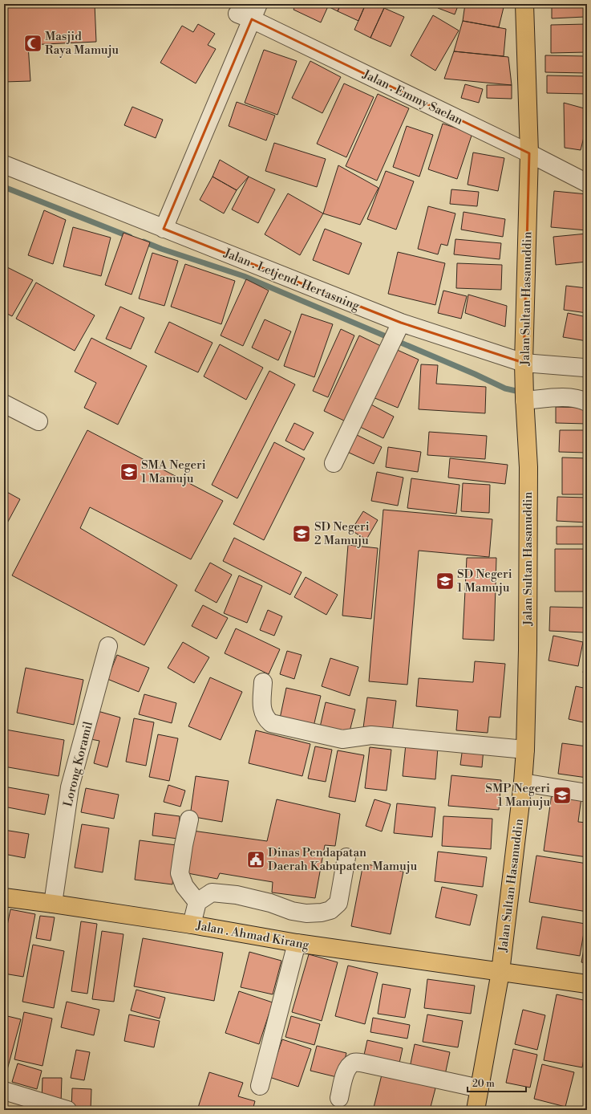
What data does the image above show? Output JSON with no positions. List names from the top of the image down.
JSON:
{
  "streets": {
    "main road": ["Jalan Sultan Hasanuddin", "Jalan . Ahmad Kirang"],
    "street": ["Jalan . Emmy Saelan", "Jalan . Letjend. Hertasning", "Lorong Koramil"]
  },
  "crossings": [
    ["Jalan . Emmy Saelan", "Jalan Sultan Hasanuddin"],
    ["Jalan . Letjend. Hertasning", "Jalan Sultan Hasanuddin"],
    ["Jalan Sultan Hasanuddin", "Jalan . Ahmad Kirang"],
    ["Lorong Koramil", "Jalan . Ahmad Kirang"]
  ],
  "places": {
    "mosque": ["Masjid Raya Mamuju"],
    "school or university": [
      "SMA Negeri 1 Mamuju",
      "SD Negeri 2 Mamuju",
      "SD Negeri 1 Mamuju",
      "SMP Negeri 1 Mamuju"
    ],
    "public building": ["Dinas Pendapatan Daerah Kabupaten Mamuju"]
  },
  "scale_bar": "20 m"
}
